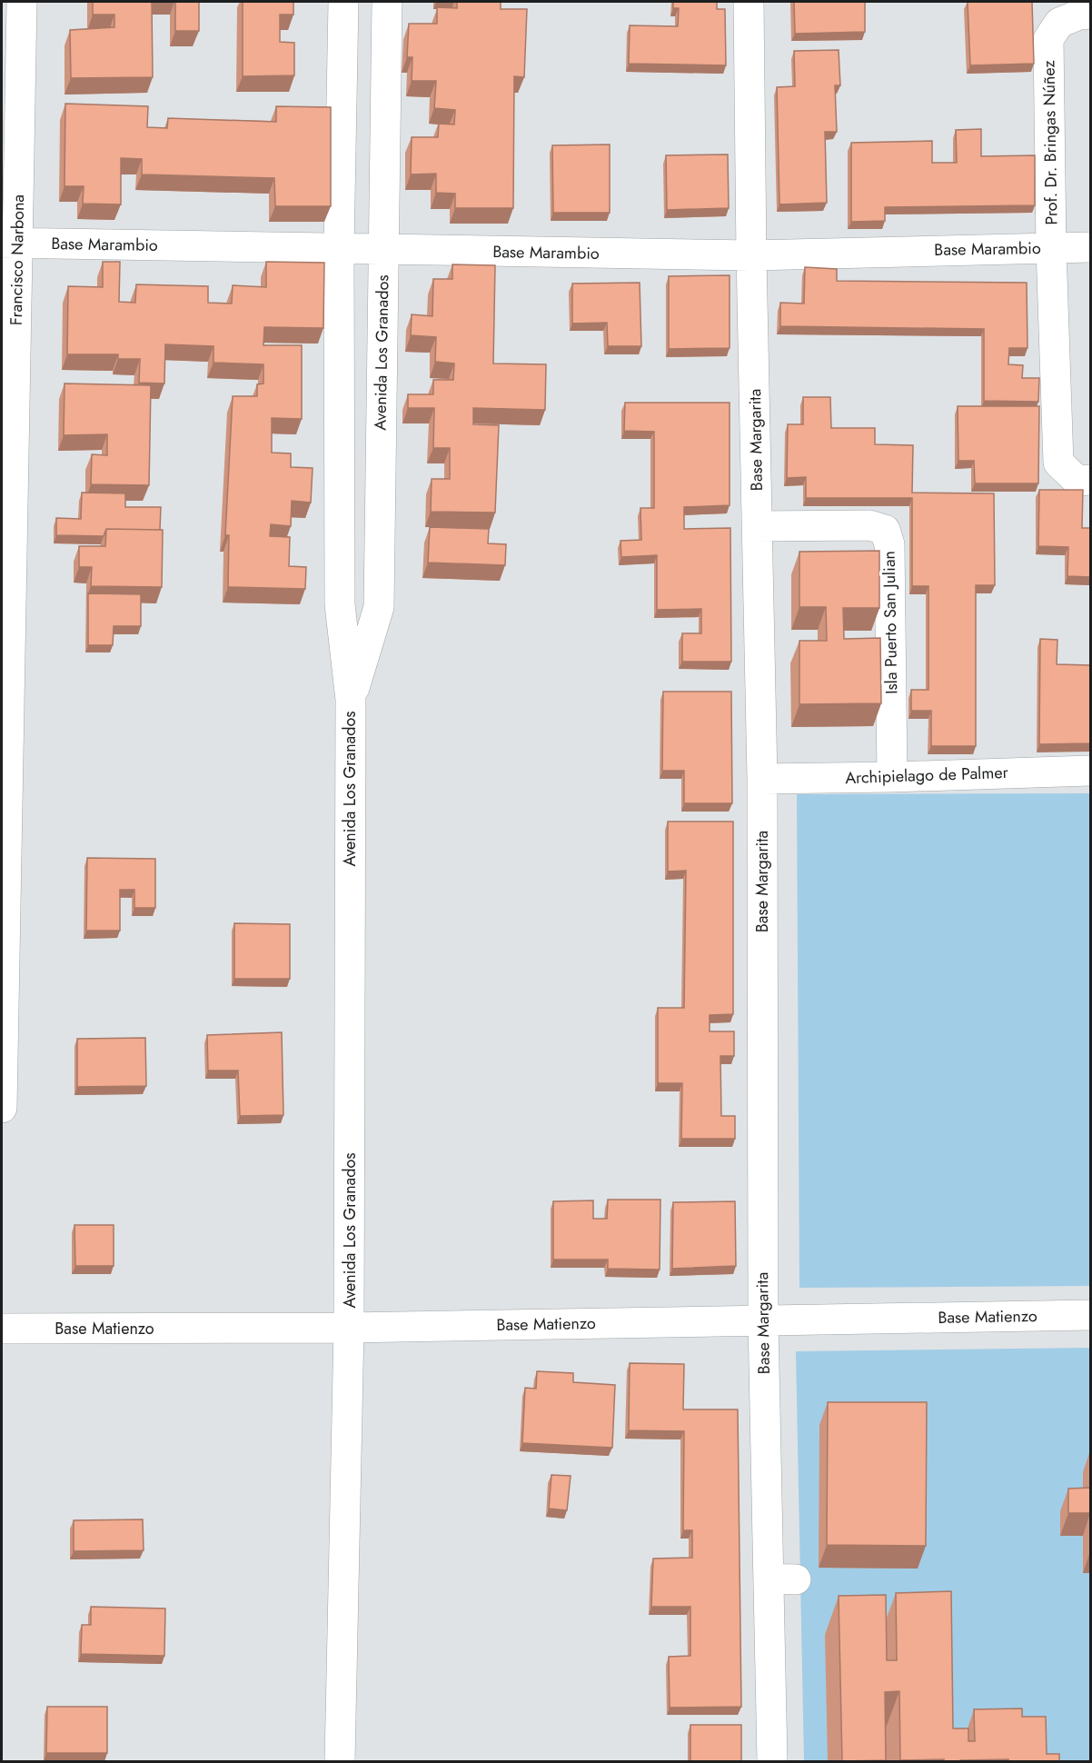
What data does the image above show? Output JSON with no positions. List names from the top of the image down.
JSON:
{
  "streets": {
    "street": [
      "Prof. Dr. Bringas Núñez",
      "Base Marambio",
      "Francisco Narbona",
      "Avenida Los Granados",
      "Base Margarita",
      "Isla Puerto San Julian",
      "Archipielago de Palmer",
      "Base Matienzo"
    ]
  },
  "crossings": [
    ["Prof. Dr. Bringas Núñez", "Base Marambio"],
    ["Base Marambio", "Francisco Narbona"],
    ["Base Marambio", "Avenida Los Granados"],
    ["Base Marambio", "Base Margarita"],
    ["Avenida Los Granados", "Base Matienzo"],
    ["Base Margarita", "Isla Puerto San Julian"],
    ["Base Margarita", "Archipielago de Palmer"],
    ["Base Margarita", "Base Matienzo"],
    ["Isla Puerto San Julian", "Archipielago de Palmer"]
  ]
}
